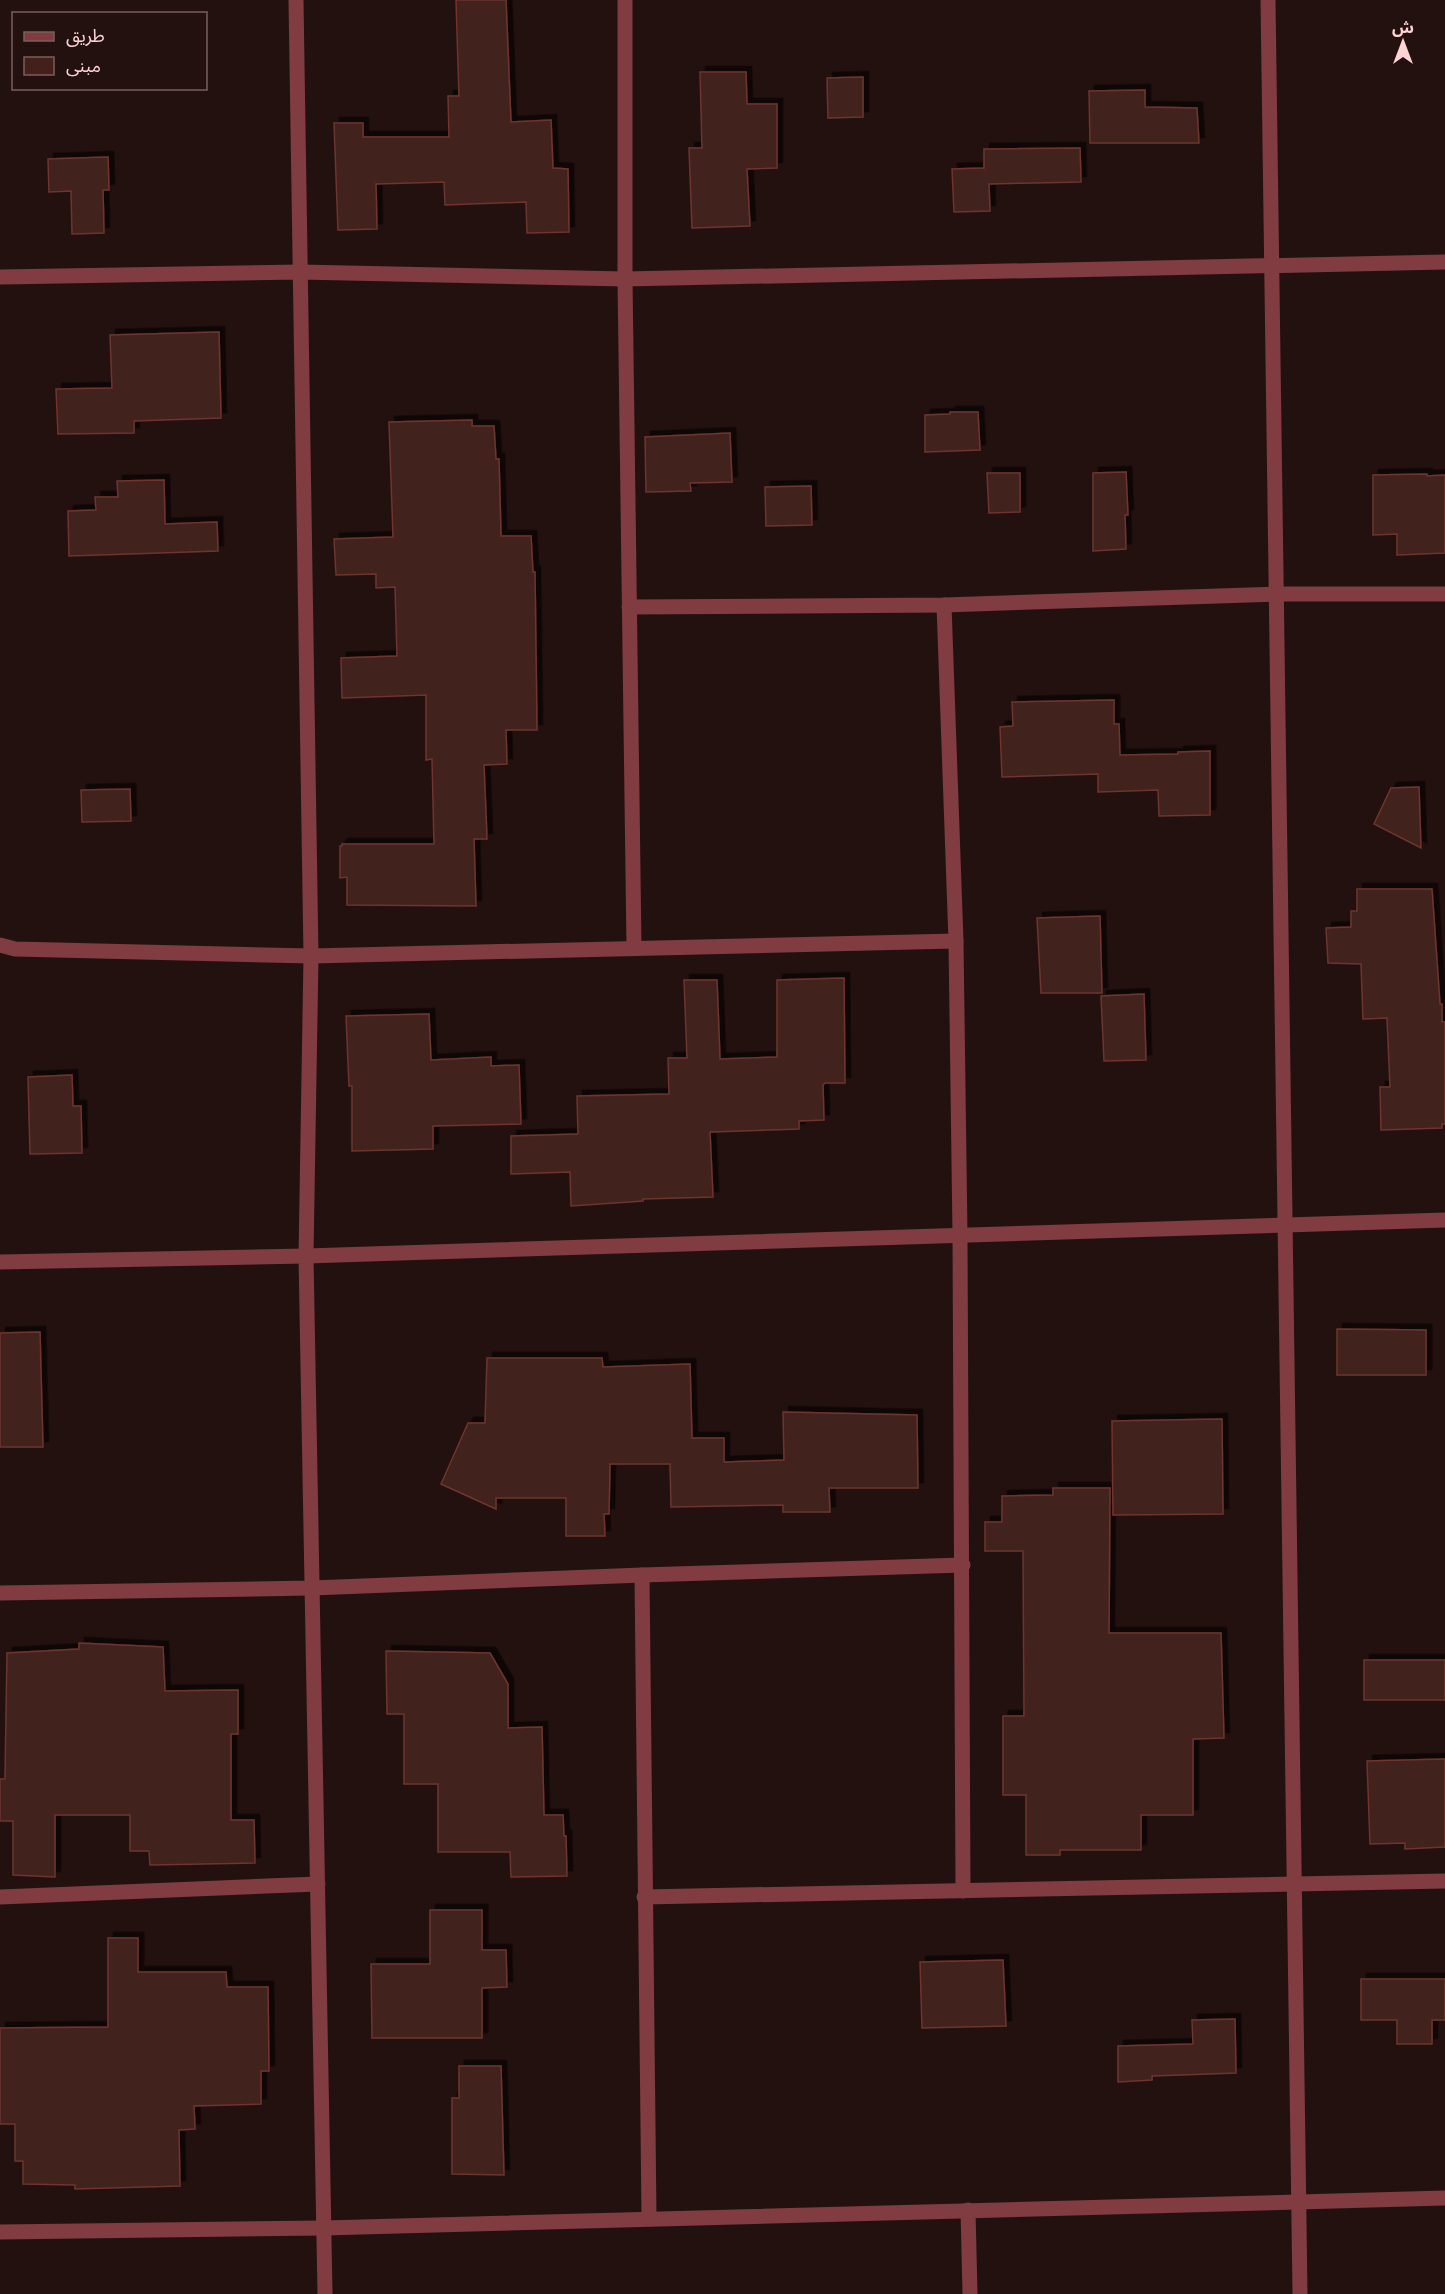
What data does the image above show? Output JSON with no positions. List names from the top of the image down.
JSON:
{
  "legend": ["طريق", "مبنى"],
  "north": "top"
}
